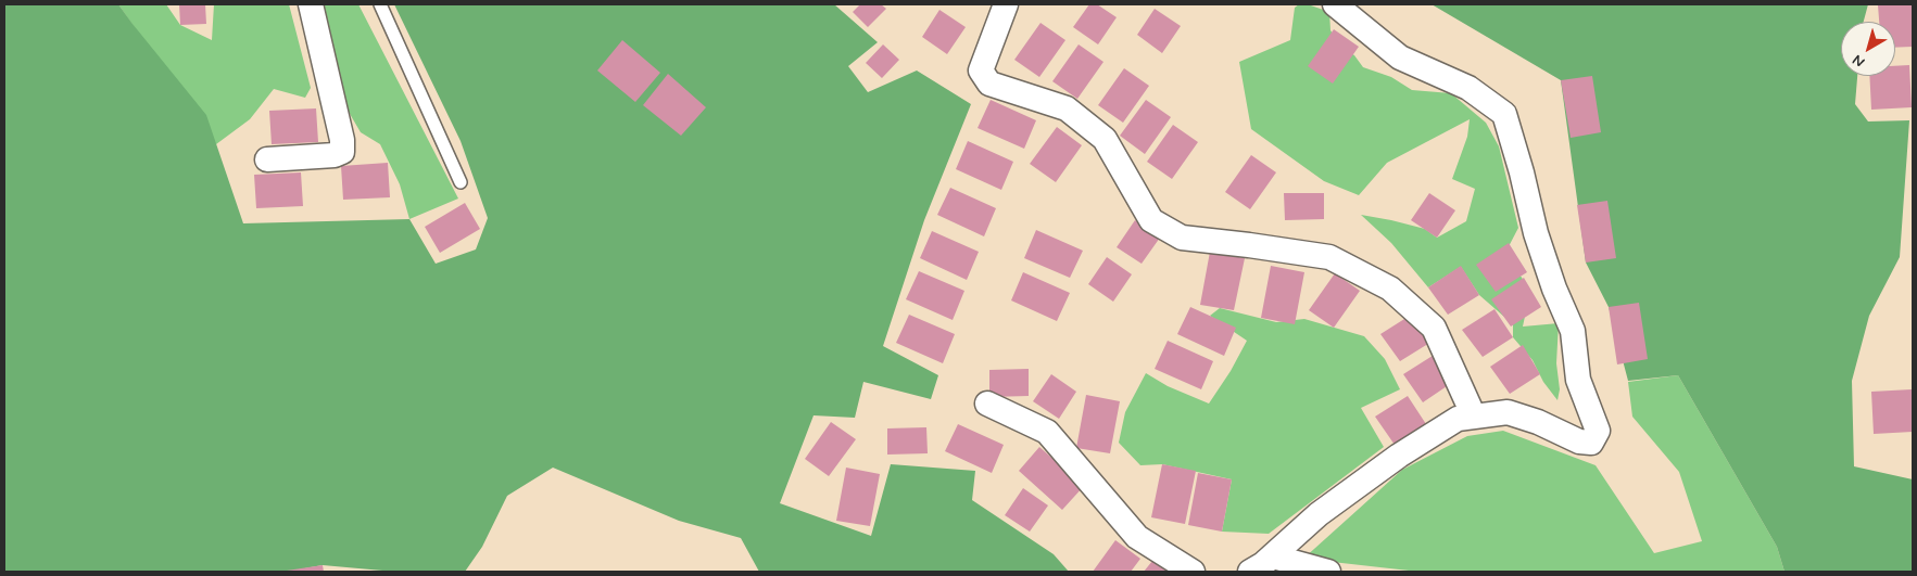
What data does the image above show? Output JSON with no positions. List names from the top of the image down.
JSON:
{
  "north": "bottom left"
}
